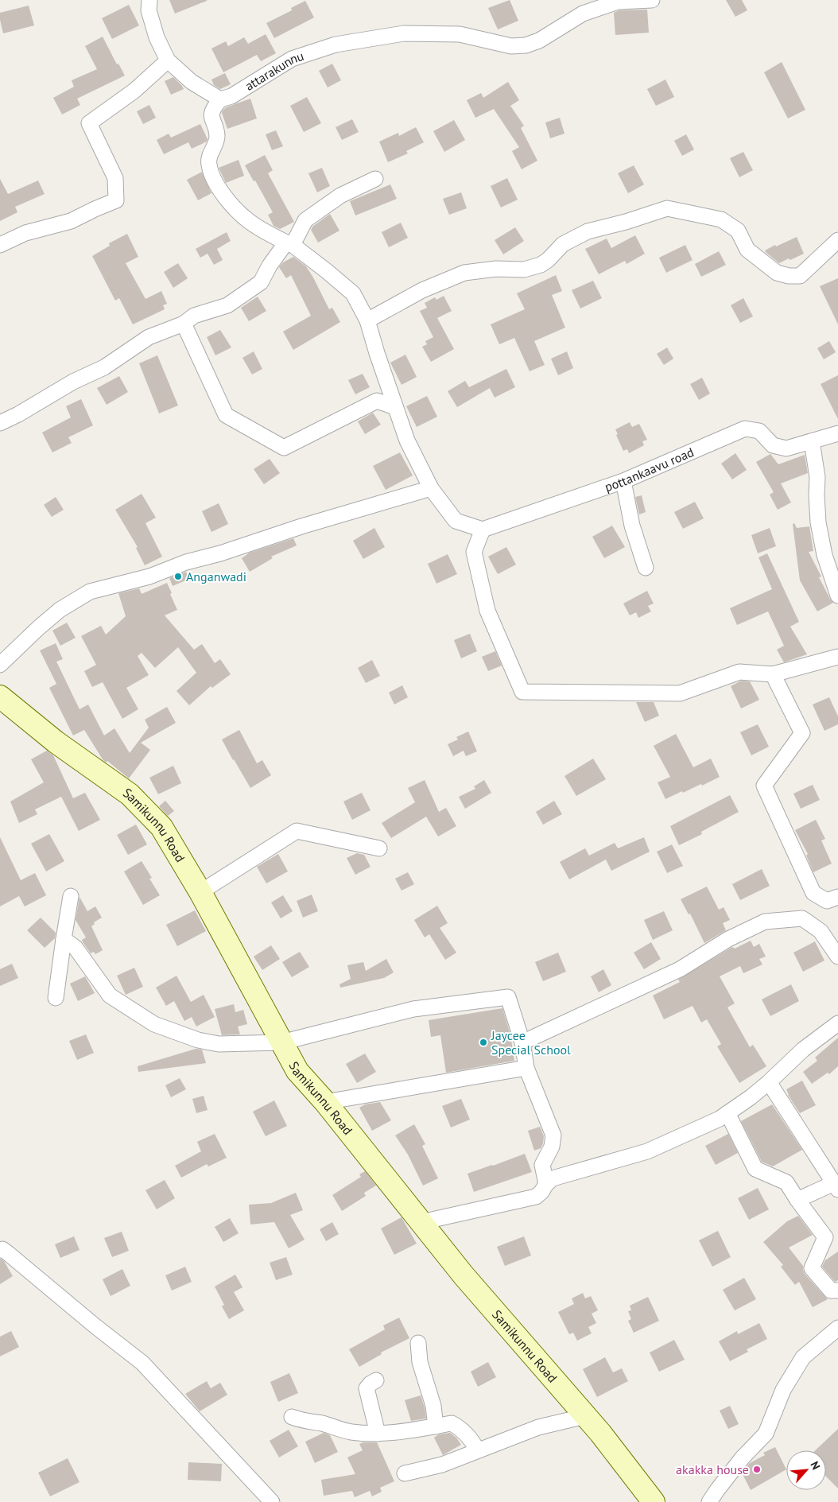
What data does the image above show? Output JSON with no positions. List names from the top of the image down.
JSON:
{
  "streets": {
    "main road": ["Samikunnu Road"],
    "street": ["attarakunnu", "pottankaavu road"]
  },
  "places": ["Anganwadi", "Jaycee Special School", "akakka house"],
  "north": "top right"
}
